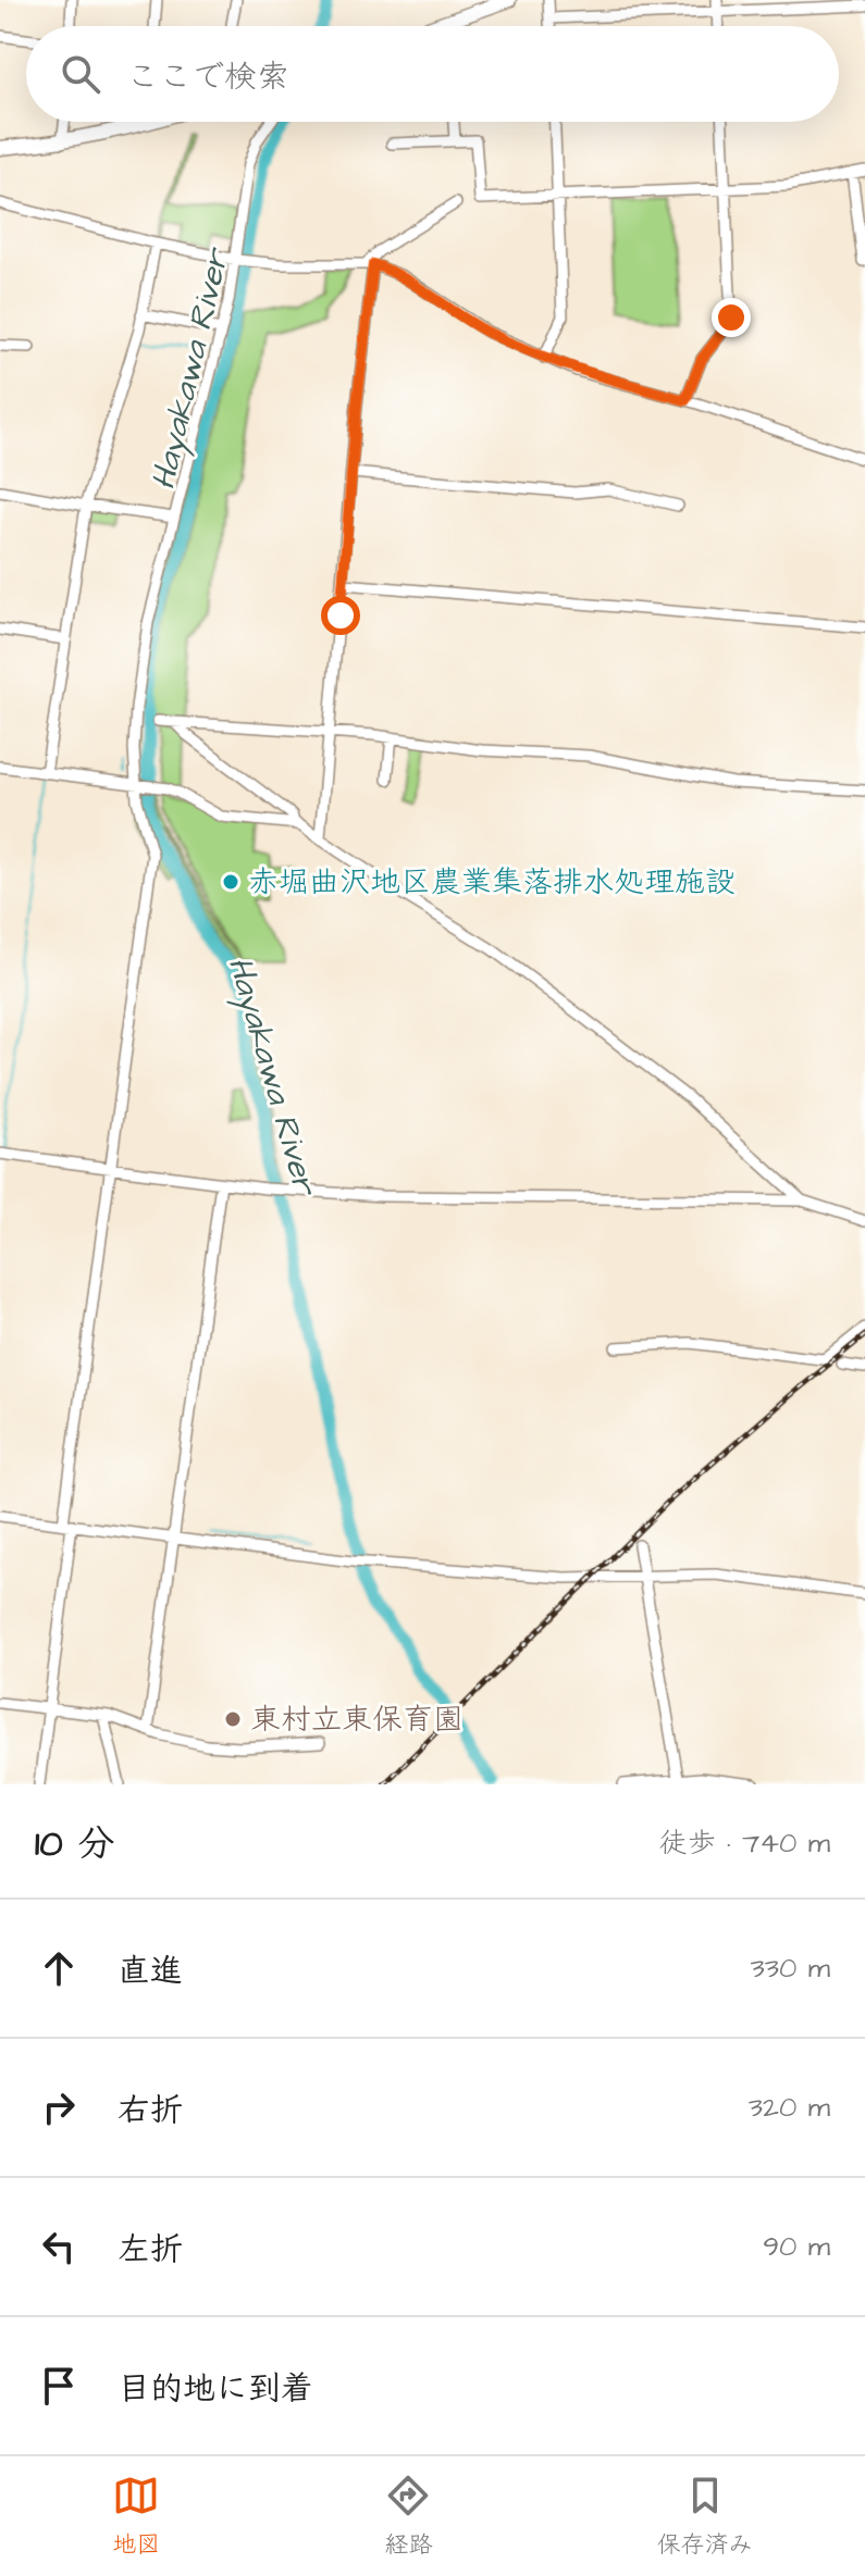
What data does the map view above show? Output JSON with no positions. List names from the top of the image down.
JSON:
{
  "water": ["Hayakawa River"],
  "places": ["赤堀曲沢地区農業集落排水処理施設", "東村立東保育園"],
  "page": {
    "search": "ここで検索",
    "heading": ["10 分", "徒歩 · 740 m"],
    "list": [
      ["直進", "330 m"],
      ["右折", "320 m"],
      ["左折", "90 m"],
      "目的地に到着"
    ],
    "nav": ["地図", "経路", "保存済み"]
  }
}
